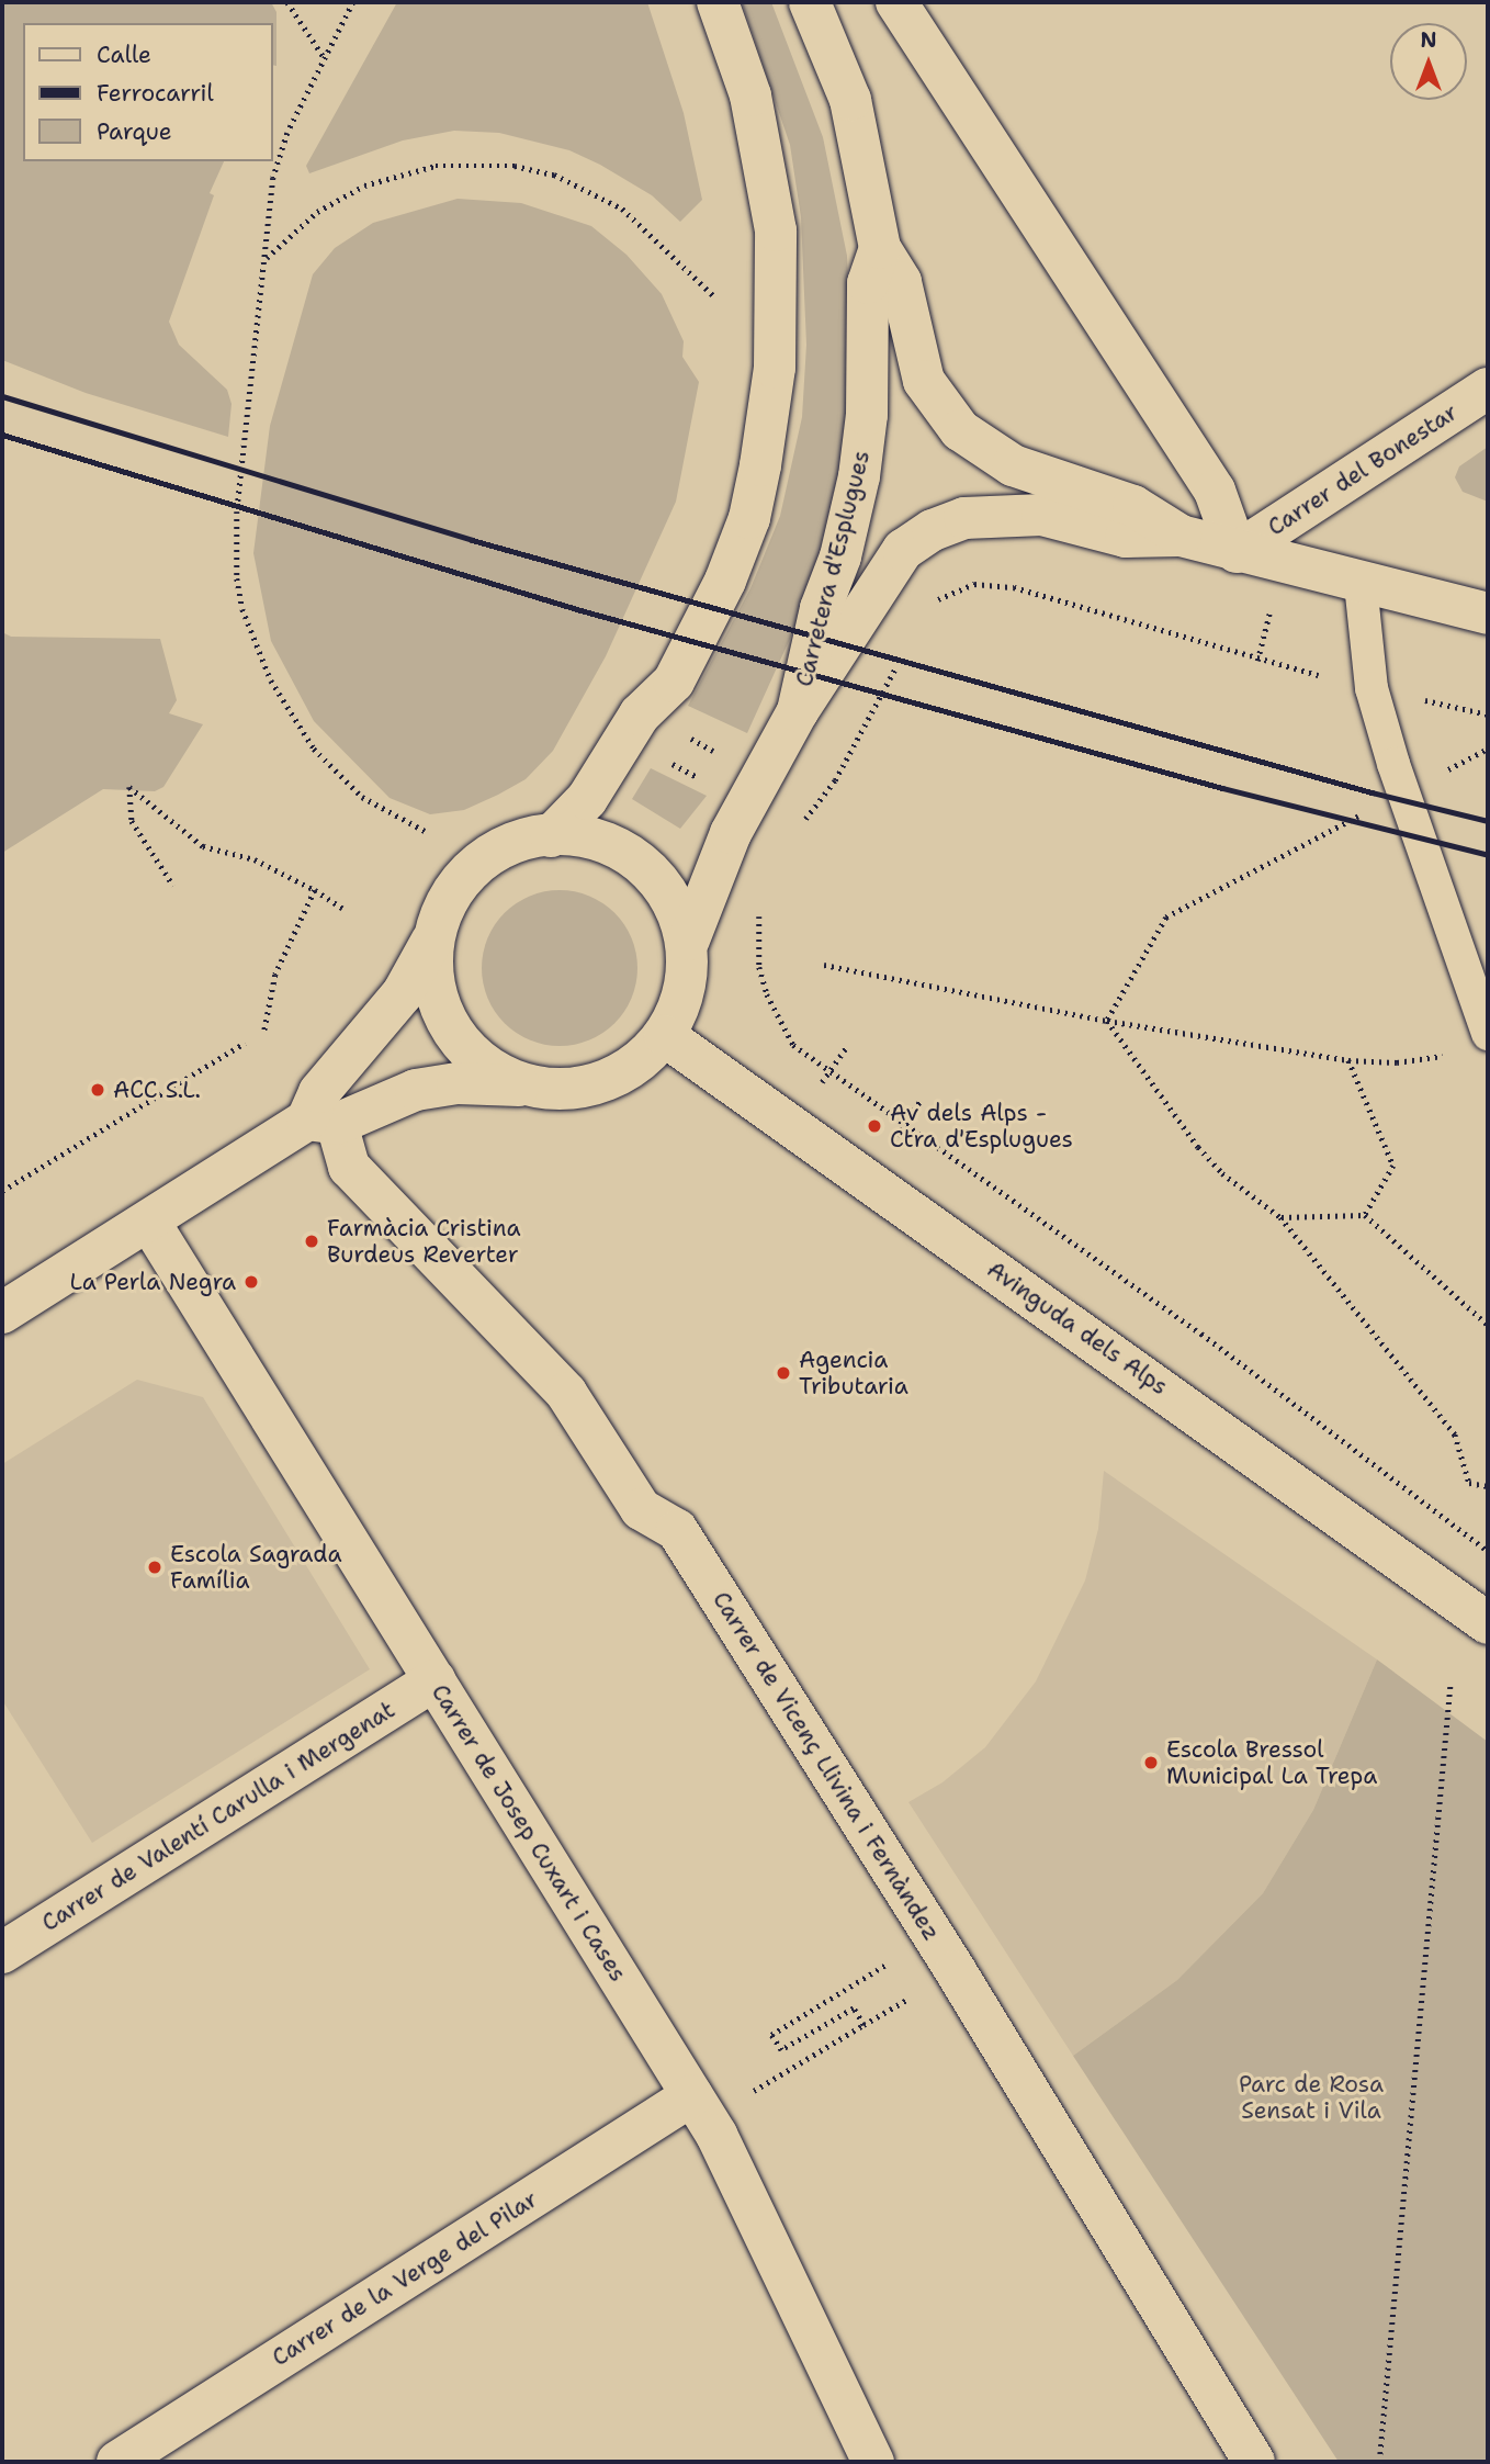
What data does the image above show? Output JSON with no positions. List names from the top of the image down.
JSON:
{
  "streets": {
    "street": [
      "Carrer del Bonestar",
      "Carretera d'Esplugues",
      "Avinguda dels Alps",
      "Carrer de Vicenç Llivina i Fernàndez",
      "Carrer de Valentí Carulla i Mergenat",
      "Carrer de Josep Cuxart i Cases",
      "Carrer de la Verge del Pilar"
    ]
  },
  "crossings": [
    ["Carretera d'Esplugues", "Avinguda dels Alps"],
    ["Carrer de Valentí Carulla i Mergenat", "Carrer de Josep Cuxart i Cases"],
    ["Carrer de Josep Cuxart i Cases", "Carrer de la Verge del Pilar"]
  ],
  "parks": ["Parc de Rosa Sensat i Vila"],
  "places": [
    "ACC S.L.",
    "Av dels Alps - Ctra d'Esplugues",
    "Farmàcia Cristina Burdeus Reverter",
    "La Perla Negra",
    "Agencia Tributaria",
    "Escola Sagrada Família",
    "Escola Bressol Municipal La Trepa"
  ],
  "legend": ["Calle", "Ferrocarril", "Parque"],
  "north": "top"
}
